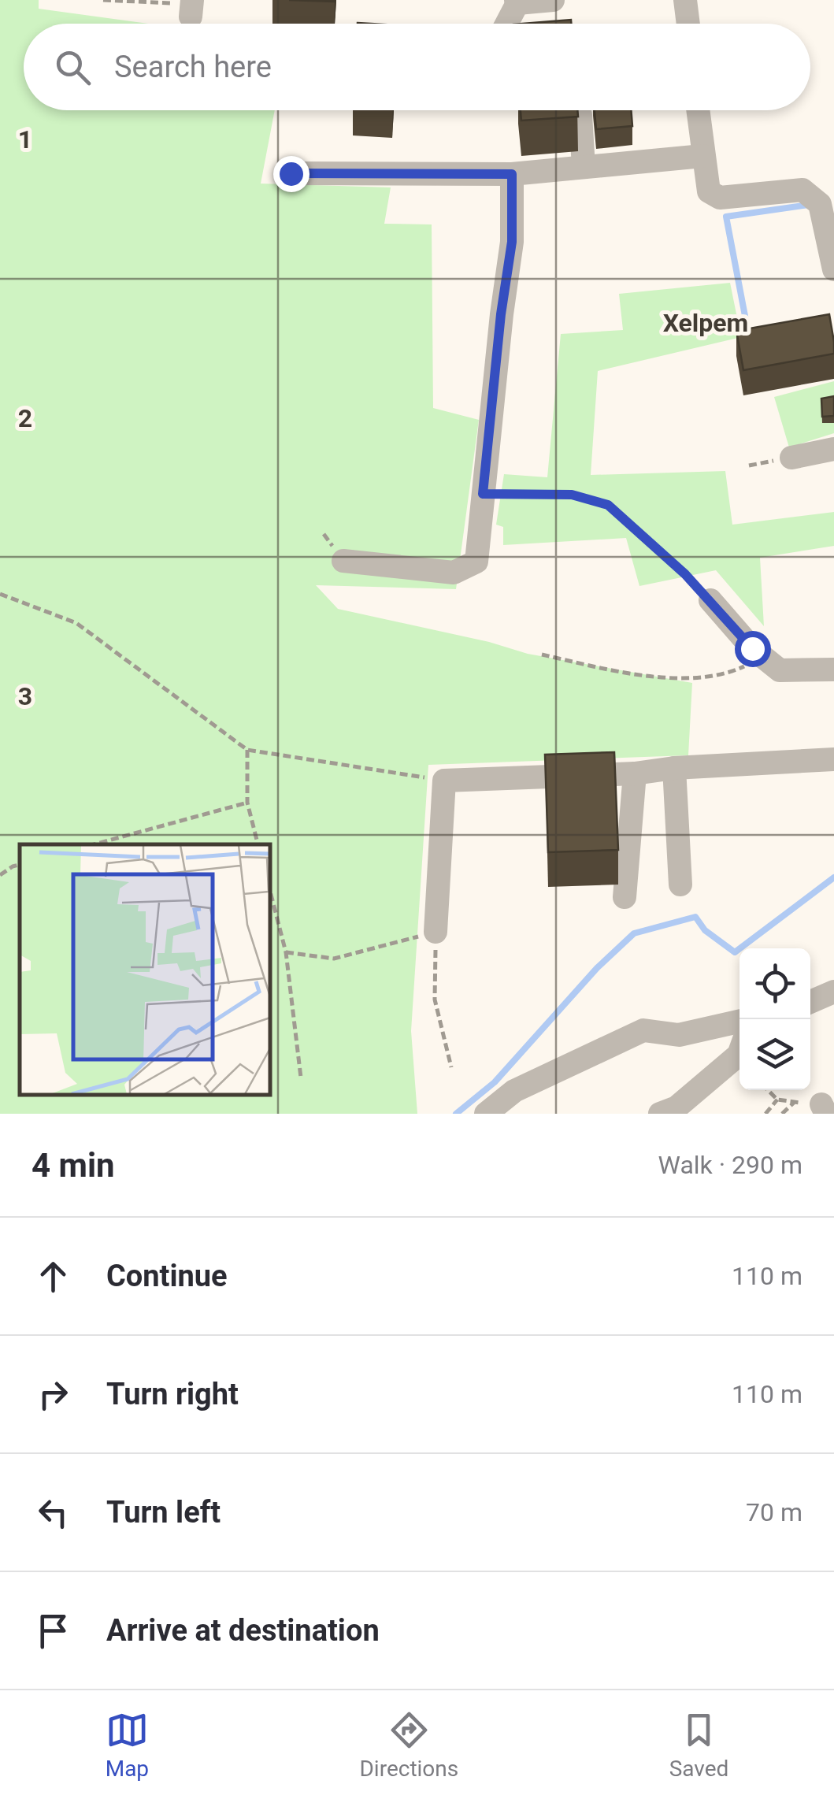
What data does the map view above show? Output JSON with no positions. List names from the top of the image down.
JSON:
{
  "districts": ["Xelpem"],
  "page": {
    "search": "Search here",
    "heading": ["4 min", "Walk · 290 m"],
    "list": [
      ["Continue", "110 m"],
      ["Turn right", "110 m"],
      ["Turn left", "70 m"],
      "Arrive at destination"
    ],
    "nav": ["Map", "Directions", "Saved"]
  },
  "grid": {
    "rows": ["1", "2", "3"]
  }
}
